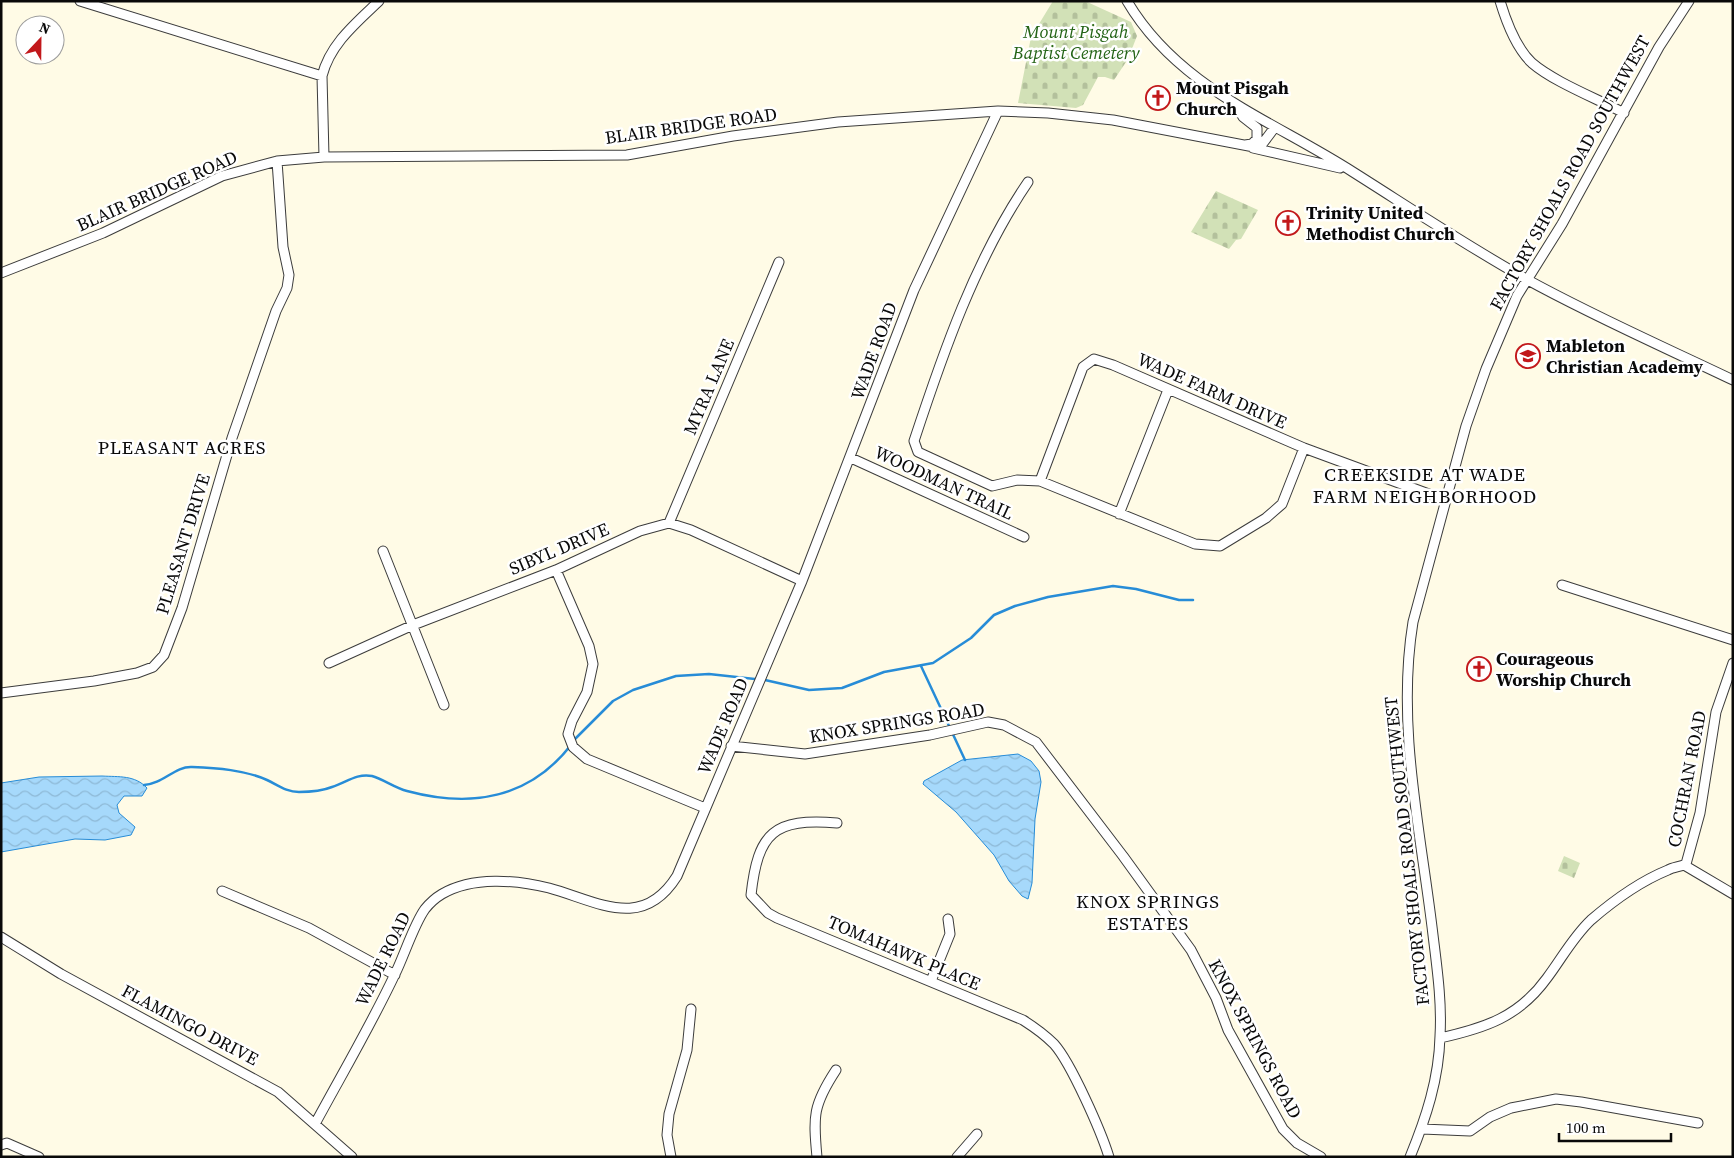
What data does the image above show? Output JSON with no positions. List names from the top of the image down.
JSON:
{
  "streets": {
    "street": [
      "BLAIR BRIDGE ROAD",
      "FACTORY SHOALS ROAD SOUTHWEST",
      "WADE ROAD",
      "MYRA LANE",
      "WADE FARM DRIVE",
      "WOODMAN TRAIL",
      "PLEASANT DRIVE",
      "SIBYL DRIVE",
      "KNOX SPRINGS ROAD",
      "COCHRAN ROAD",
      "TOMAHAWK PLACE",
      "FLAMINGO DRIVE"
    ]
  },
  "crossings": [
    ["BLAIR BRIDGE ROAD", "WADE ROAD"],
    ["BLAIR BRIDGE ROAD", "PLEASANT DRIVE"],
    ["FACTORY SHOALS ROAD SOUTHWEST", "WADE FARM DRIVE"],
    ["FACTORY SHOALS ROAD SOUTHWEST", "COCHRAN ROAD"],
    ["WADE ROAD", "WOODMAN TRAIL"],
    ["WADE ROAD", "SIBYL DRIVE"],
    ["WADE ROAD", "KNOX SPRINGS ROAD"],
    ["WADE ROAD", "FLAMINGO DRIVE"],
    ["MYRA LANE", "SIBYL DRIVE"]
  ],
  "districts": ["PLEASANT ACRES", "CREEKSIDE AT WADE FARM NEIGHBORHOOD", "KNOX SPRINGS ESTATES"],
  "parks": ["Mount Pisgah Baptist Cemetery"],
  "places": {
    "church": ["Mount Pisgah Church", "Trinity United Methodist Church", "Courageous Worship Church"],
    "school or university": ["Mableton Christian Academy"]
  },
  "scale_bar": "100 m",
  "north": "top"
}
